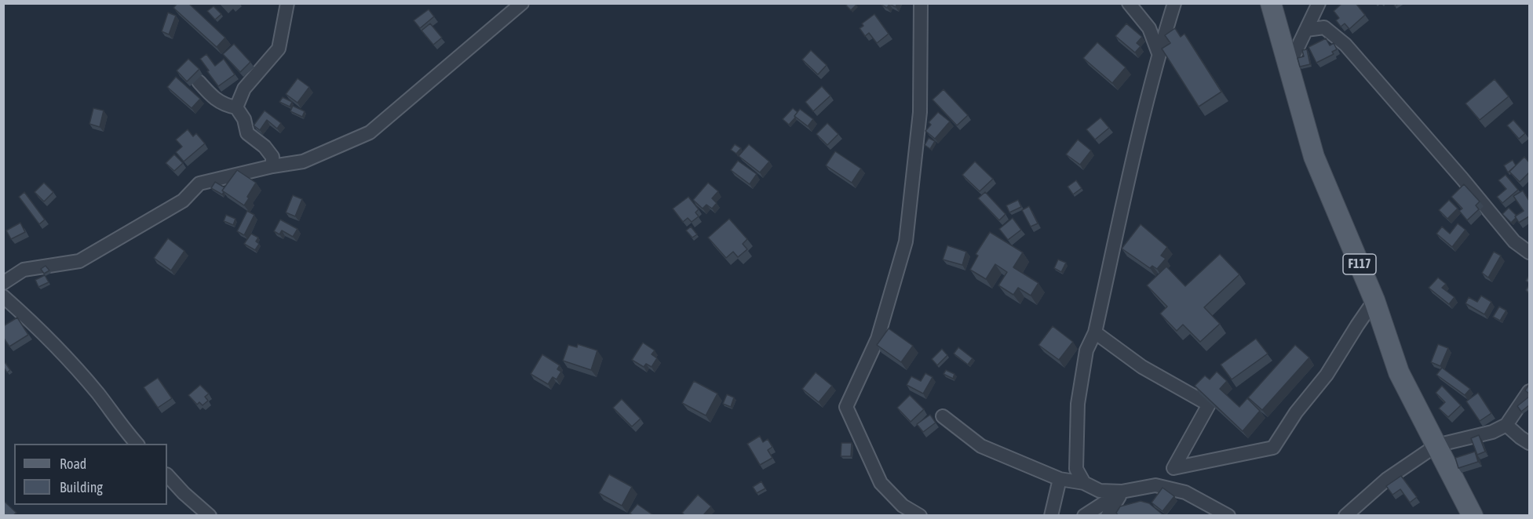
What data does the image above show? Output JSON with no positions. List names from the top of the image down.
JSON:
{
  "streets": {
    "main road": ["F117"]
  },
  "legend": ["Road", "Building"]
}
